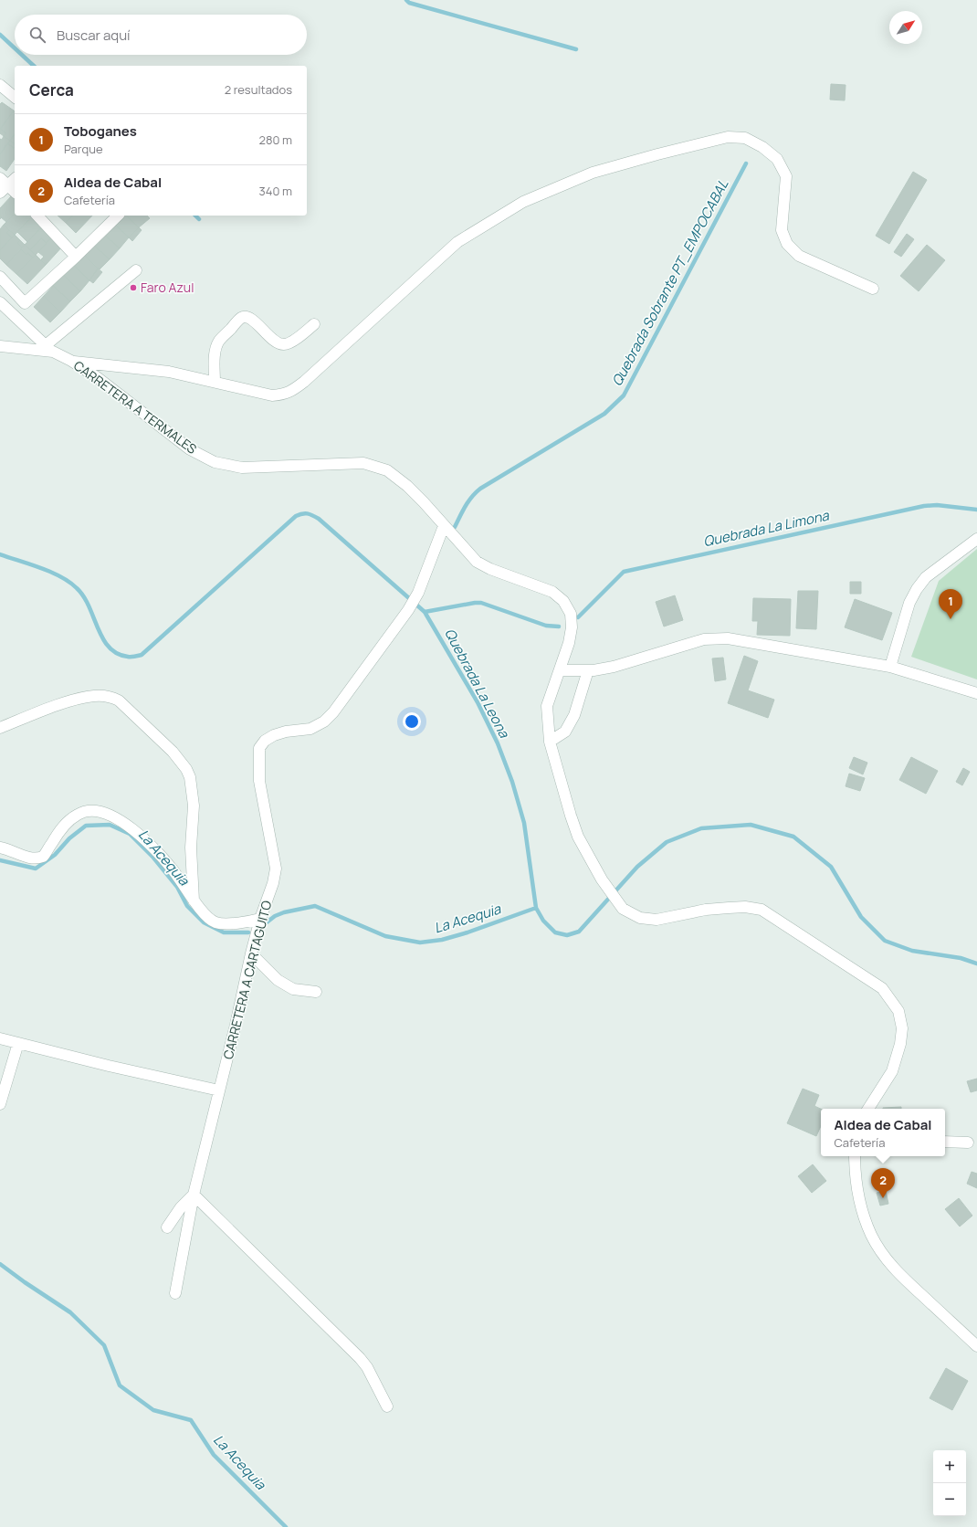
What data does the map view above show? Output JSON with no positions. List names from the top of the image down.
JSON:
{
  "streets": {
    "street": ["CARRETERA A TERMALES", "CARRETERA A CARTAGUITO"]
  },
  "crossings": [
    ["CARRETERA A TERMALES", "CARRETERA A CARTAGUITO"]
  ],
  "water": [
    "Quebrada Sobrante PT_EMPOCABAL",
    "Quebrada La Limona",
    "Quebrada La Leona",
    "La Acequia"
  ],
  "places": ["Faro Azul"],
  "north": "top right",
  "page": {
    "search": "Buscar aquí",
    "heading": ["Cerca", "2 resultados"],
    "list": [
      {
        "mark": "1",
        "name": "Toboganes",
        "note": "Parque",
        "value": "280 m"
      },
      {
        "mark": "2",
        "name": "Aldea de Cabal",
        "note": "Cafetería",
        "value": "340 m"
      }
    ],
    "pins": ["1", "2"],
    "popup": ["Aldea de Cabal", "Cafetería"],
    "map_buttons": ["+", "−"]
  }
}
